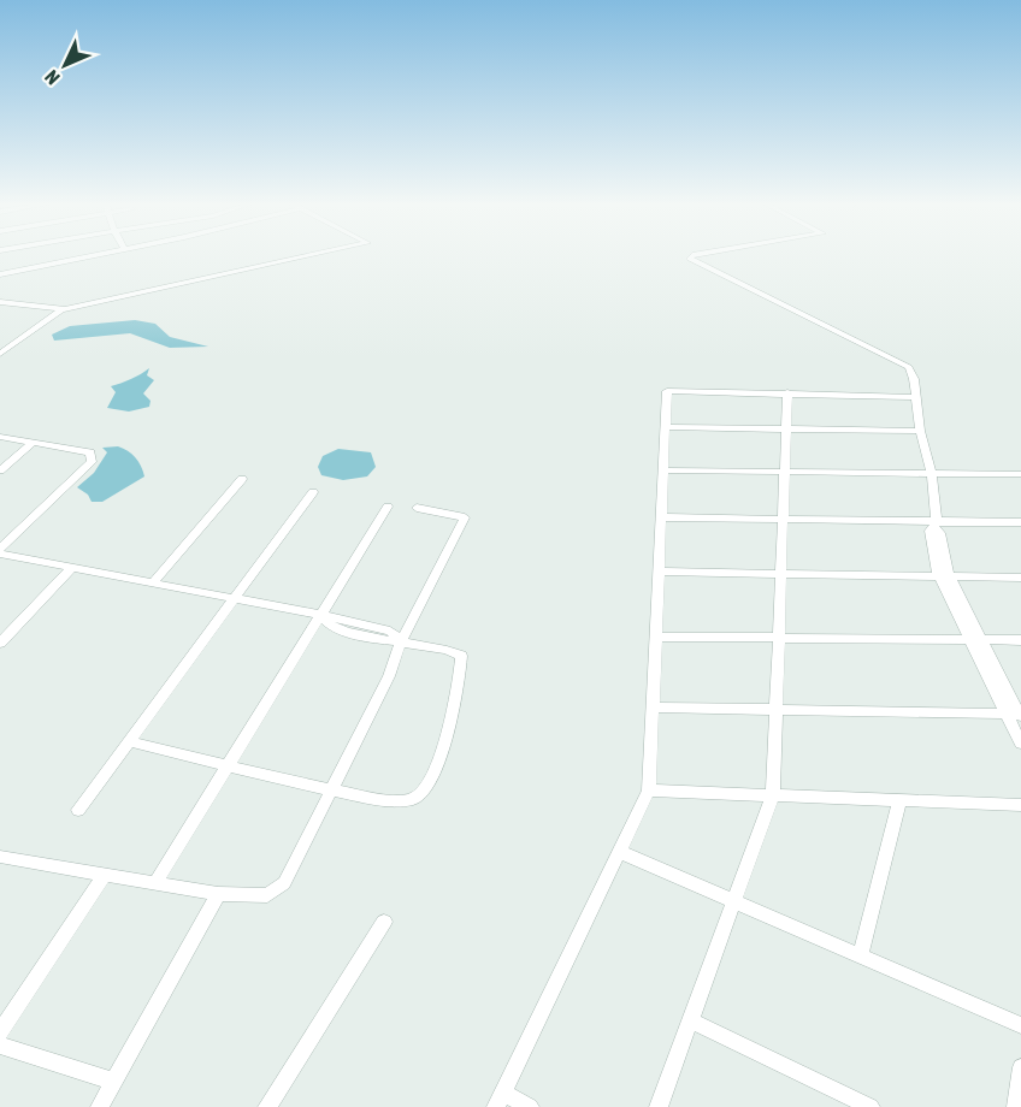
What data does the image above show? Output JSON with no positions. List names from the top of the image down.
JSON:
{
  "north": "bottom left"
}
